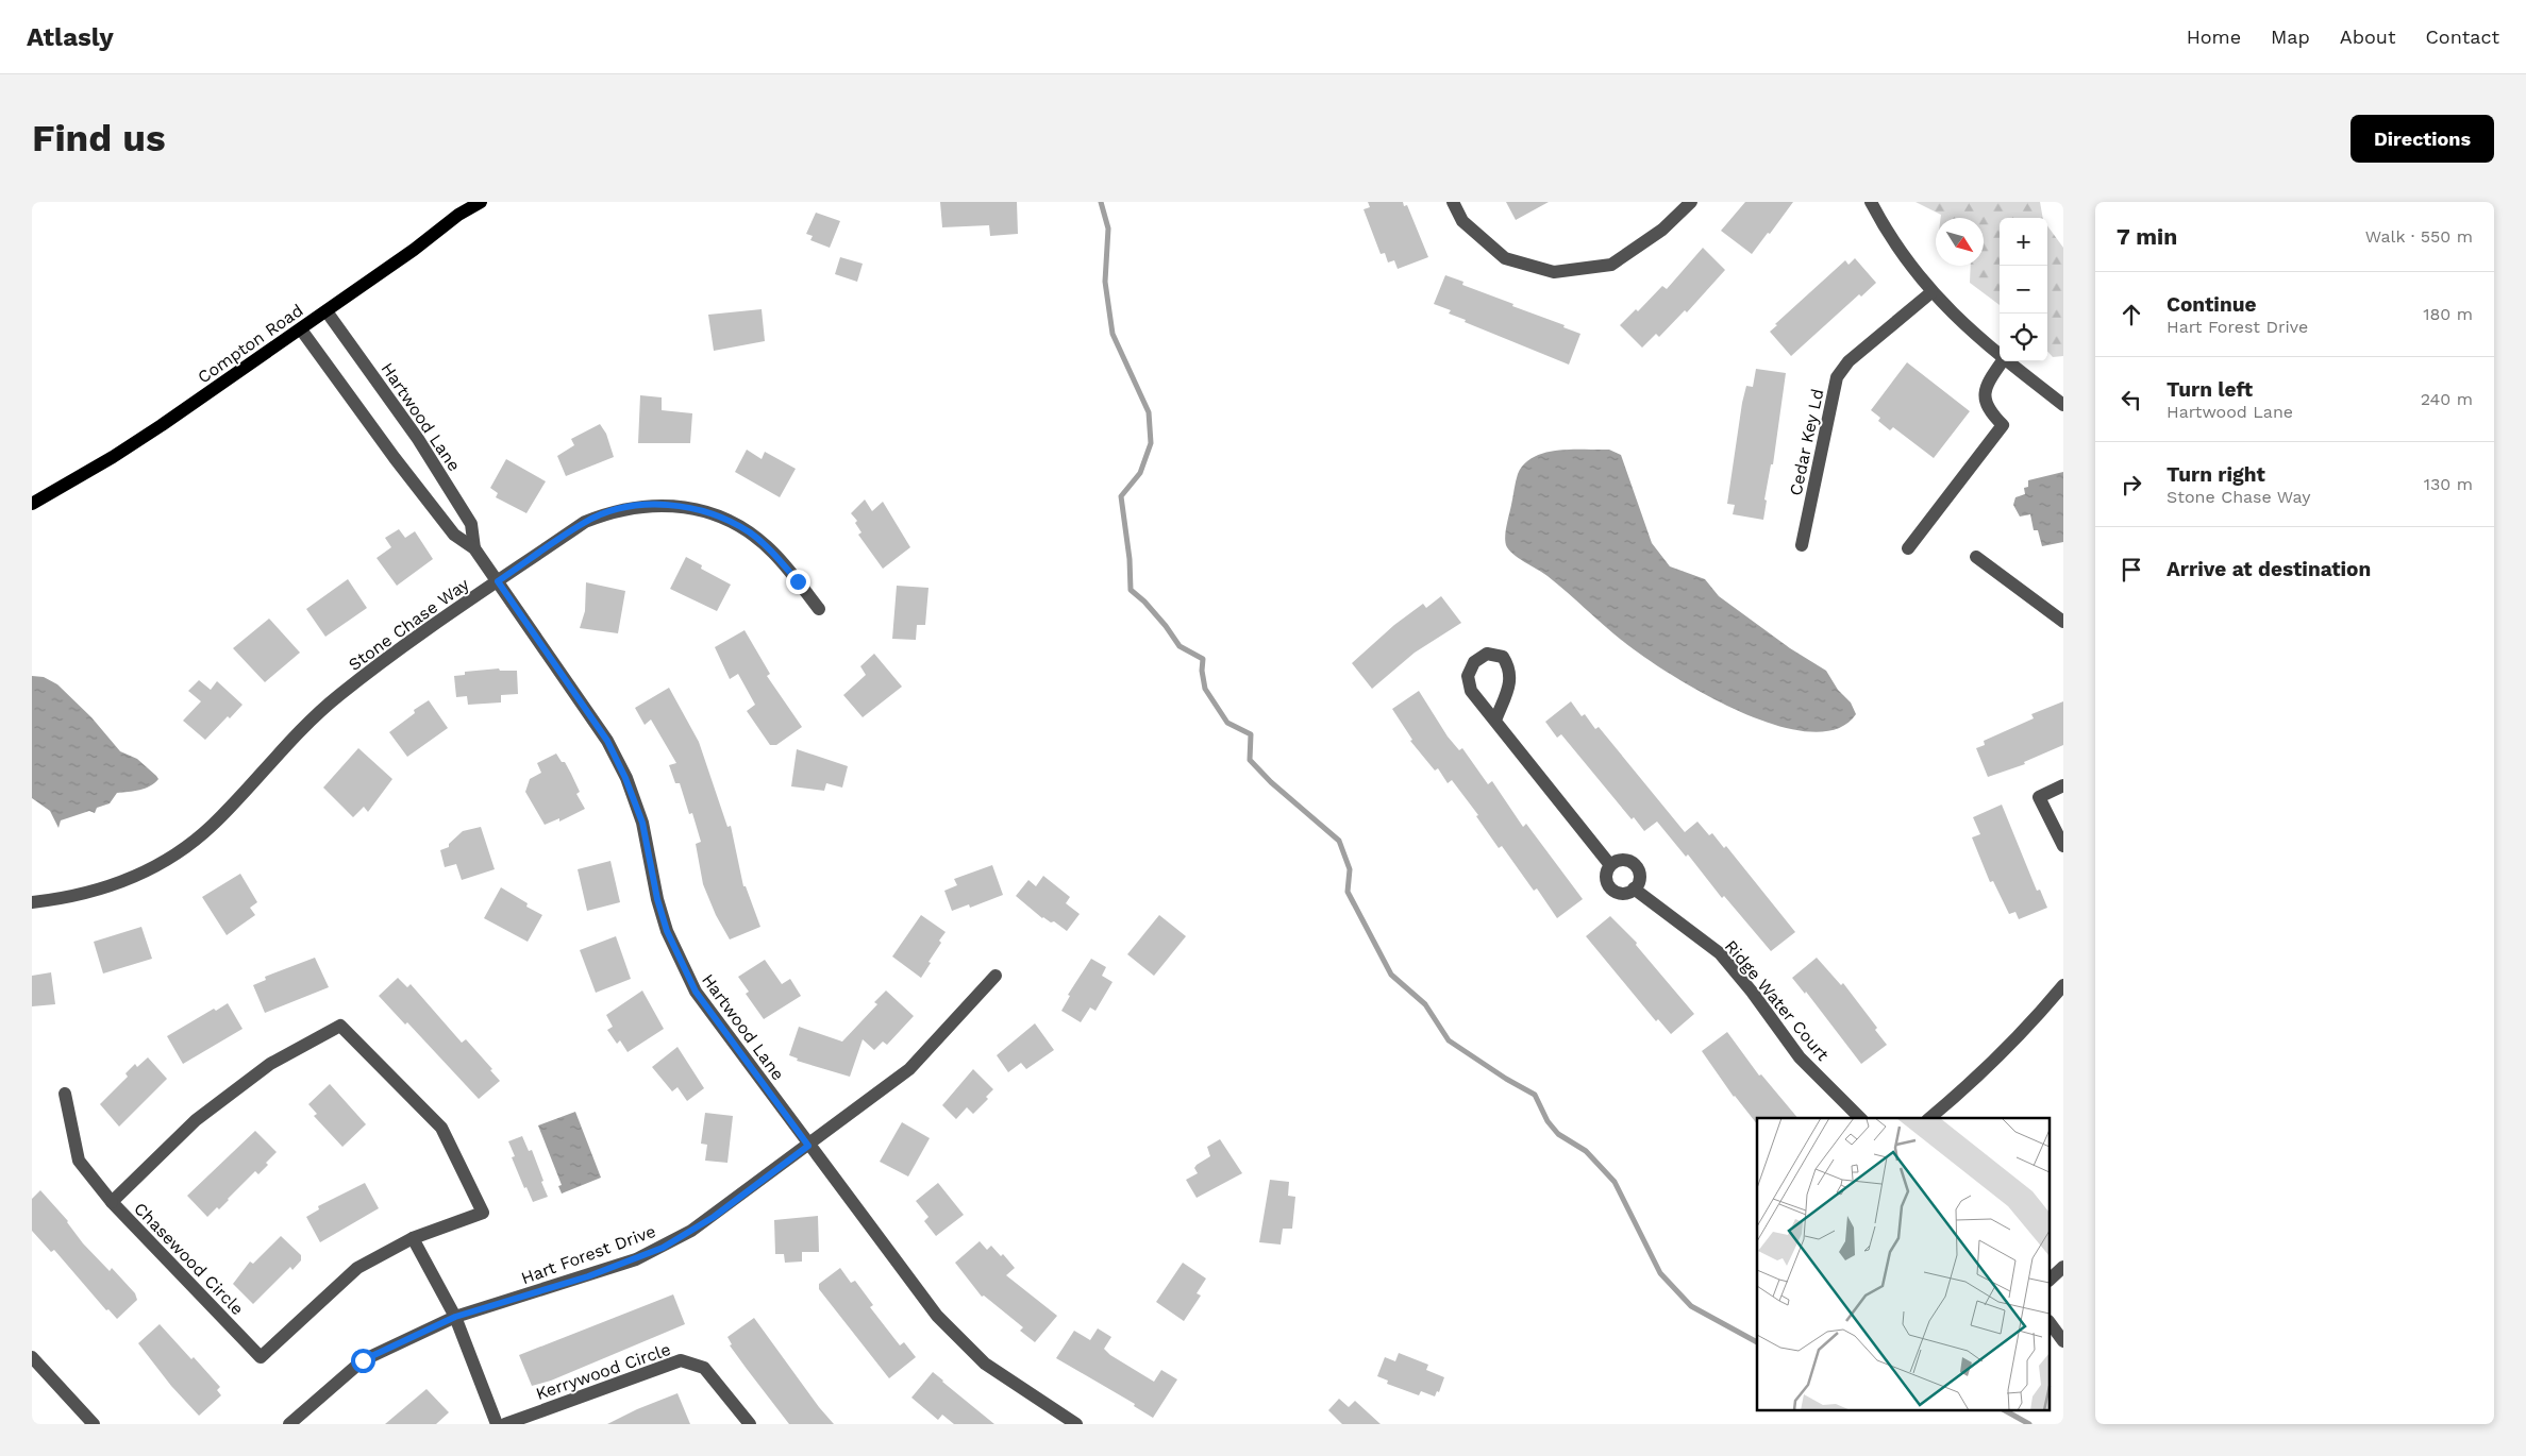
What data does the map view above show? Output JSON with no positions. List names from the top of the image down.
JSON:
{
  "streets": {
    "main road": ["Compton Road"],
    "street": [
      "Hartwood Lane",
      "Cedar Key Ld",
      "Stone Chase Way",
      "Ridge Water Court",
      "Hart Forest Drive",
      "Chasewood Circle",
      "Kerrywood Circle"
    ]
  },
  "crossings": [
    ["Compton Road", "Hartwood Lane"],
    ["Hartwood Lane", "Stone Chase Way"],
    ["Hartwood Lane", "Hart Forest Drive"]
  ],
  "north": "bottom right",
  "page": {
    "header": "Atlasly",
    "nav": [
      "Home",
      "Map",
      "About",
      "Contact"
    ],
    "buttons": "Directions",
    "title": "Find us",
    "heading": ["7 min", "Walk · 550 m"],
    "map_buttons": ["+", "−"],
    "list": [
      ["Continue", "Hart Forest Drive", "180 m"],
      ["Turn left", "Hartwood Lane", "240 m"],
      ["Turn right", "Stone Chase Way", "130 m"],
      "Arrive at destination"
    ]
  }
}
